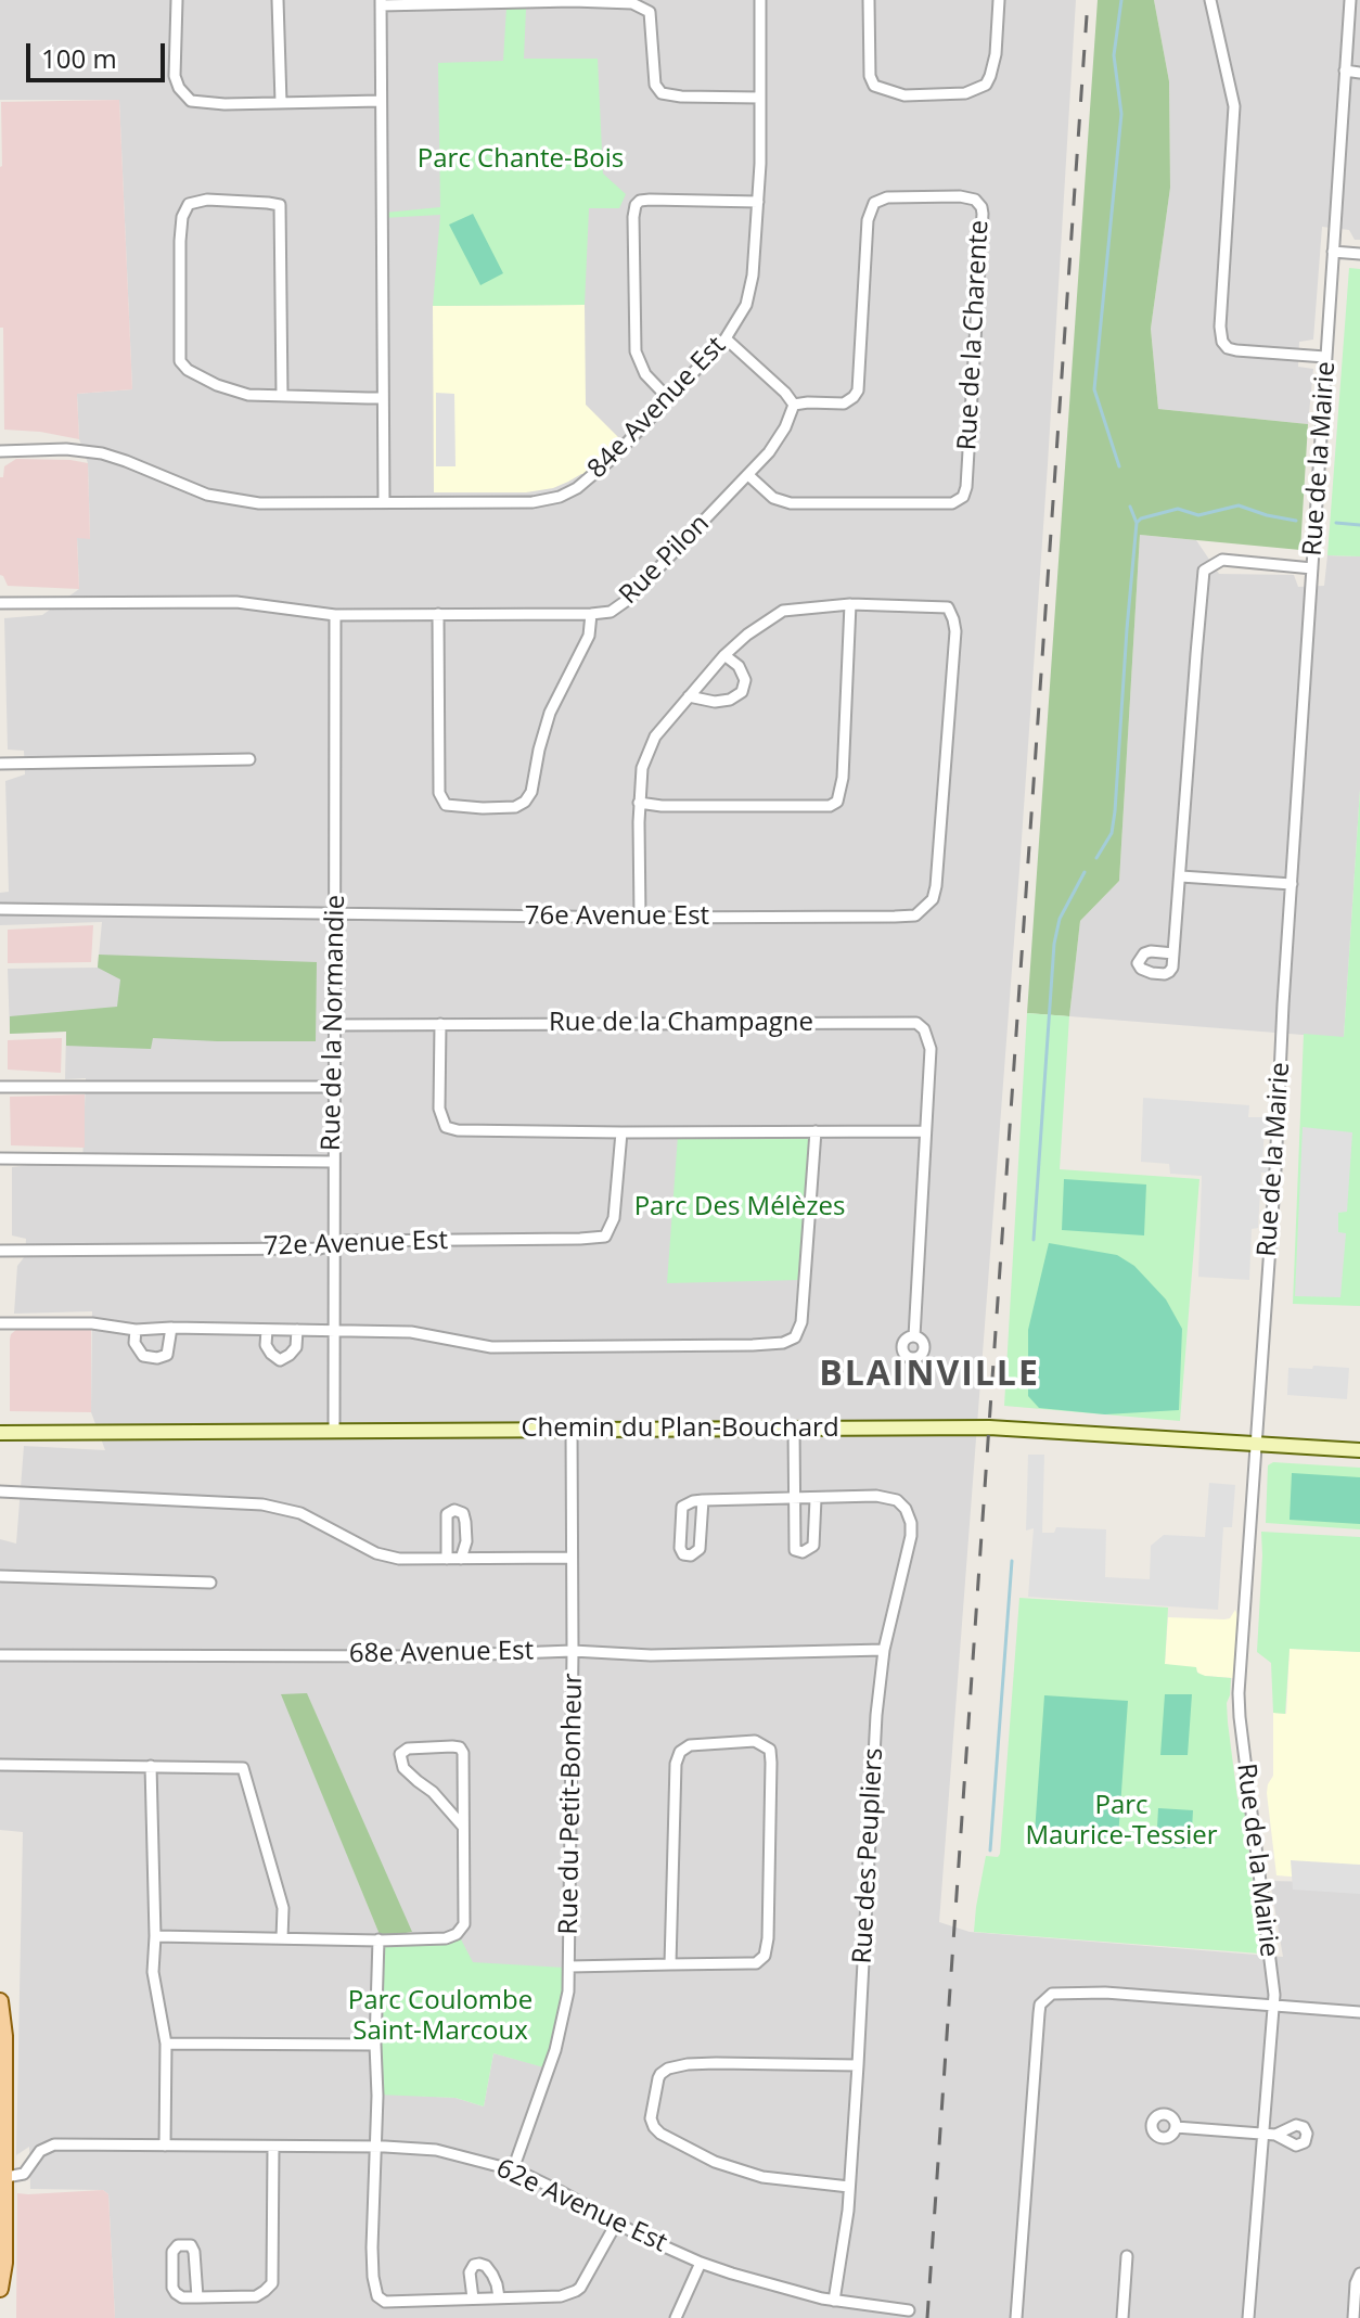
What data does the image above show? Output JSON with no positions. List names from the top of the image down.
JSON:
{
  "streets": {
    "street": [
      "Rue de la Charente",
      "84e Avenue Est",
      "Rue de la Mairie",
      "Rue Pilon",
      "76e Avenue Est",
      "Rue de la Normandie",
      "Rue de la Champagne",
      "72e Avenue Est",
      "Chemin du Plan-Bouchard",
      "68e Avenue Est",
      "Rue du Petit-Bonheur",
      "Rue des Peupliers",
      "62e Avenue Est"
    ]
  },
  "crossings": [
    ["Rue de la Charente", "Rue Pilon"],
    ["Rue de la Mairie", "Chemin du Plan-Bouchard"],
    ["76e Avenue Est", "Rue de la Normandie"],
    ["Rue de la Normandie", "Rue de la Champagne"],
    ["Rue de la Normandie", "72e Avenue Est"],
    ["Rue de la Normandie", "Chemin du Plan-Bouchard"],
    ["Chemin du Plan-Bouchard", "Rue du Petit-Bonheur"],
    ["68e Avenue Est", "Rue du Petit-Bonheur"],
    ["68e Avenue Est", "Rue des Peupliers"],
    ["Rue du Petit-Bonheur", "62e Avenue Est"],
    ["Rue des Peupliers", "62e Avenue Est"]
  ],
  "districts": ["BLAINVILLE"],
  "parks": [
    "Parc Chante-Bois",
    "Parc Des Mélèzes",
    "Parc Maurice-Tessier",
    "Parc Coulombe Saint-Marcoux"
  ],
  "scale_bar": "100 m"
}
